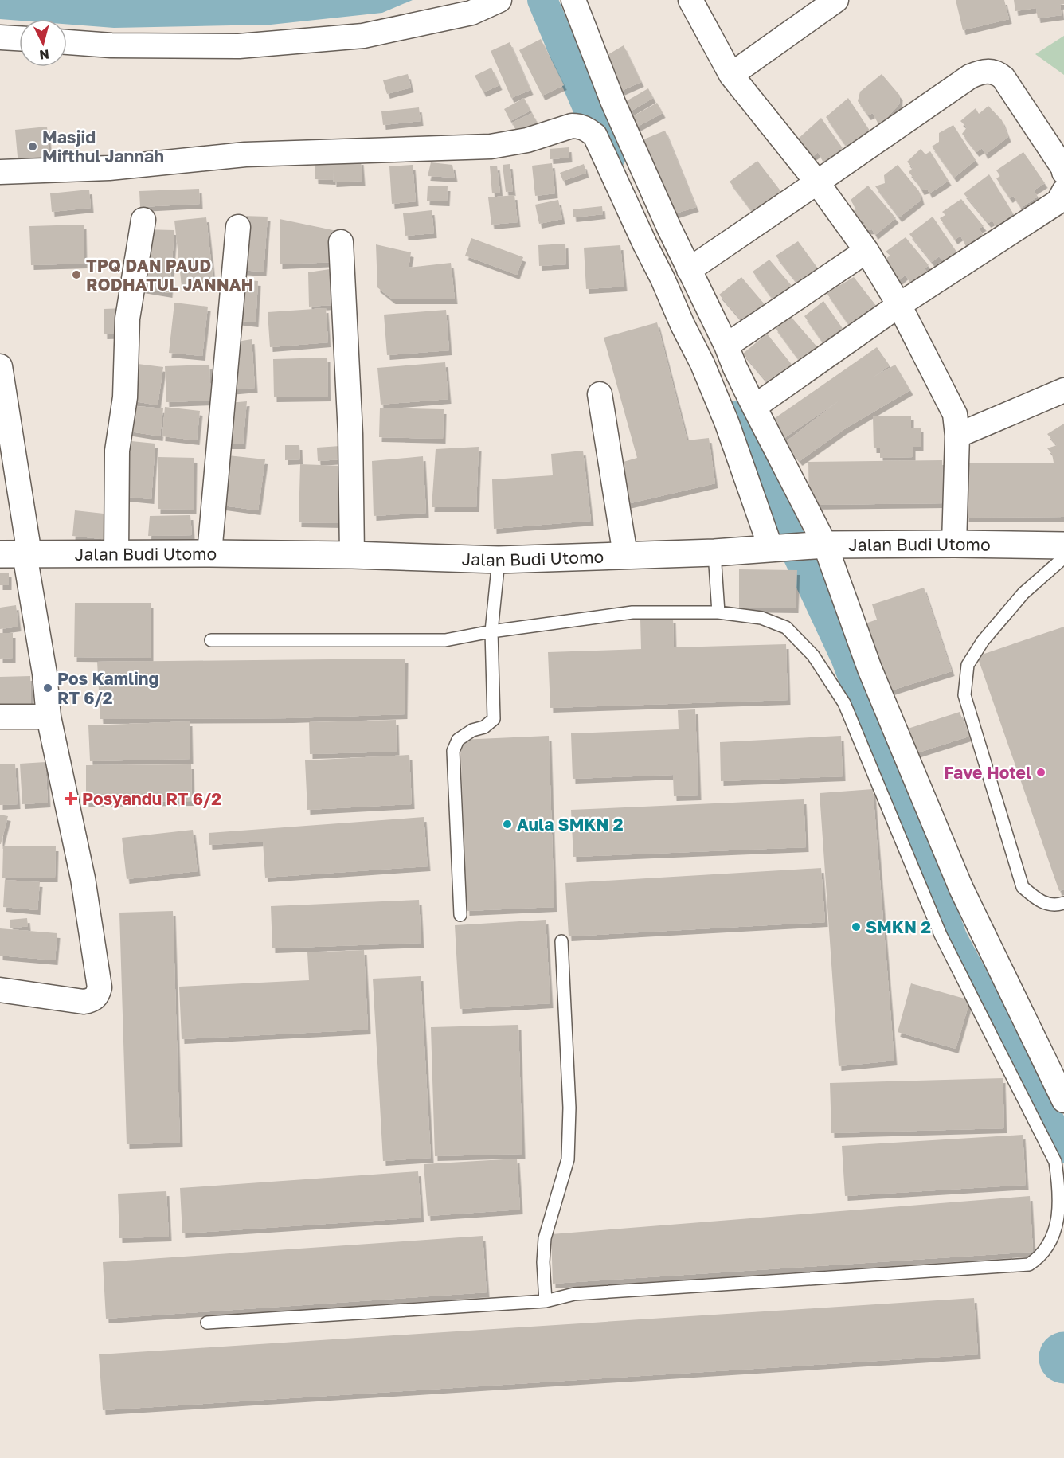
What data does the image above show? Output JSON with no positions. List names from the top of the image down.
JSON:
{
  "streets": {
    "main road": ["Jalan Budi Utomo"]
  },
  "places": {
    "other": [
      "Masjid Mifthul Jannah",
      "TPQ DAN PAUD RODHATUL JANNAH",
      "Pos Kamling RT 6/2",
      "Fave Hotel",
      "Aula SMKN 2",
      "SMKN 2"
    ],
    "health": ["Posyandu RT 6/2"]
  },
  "north": "bottom"
}
